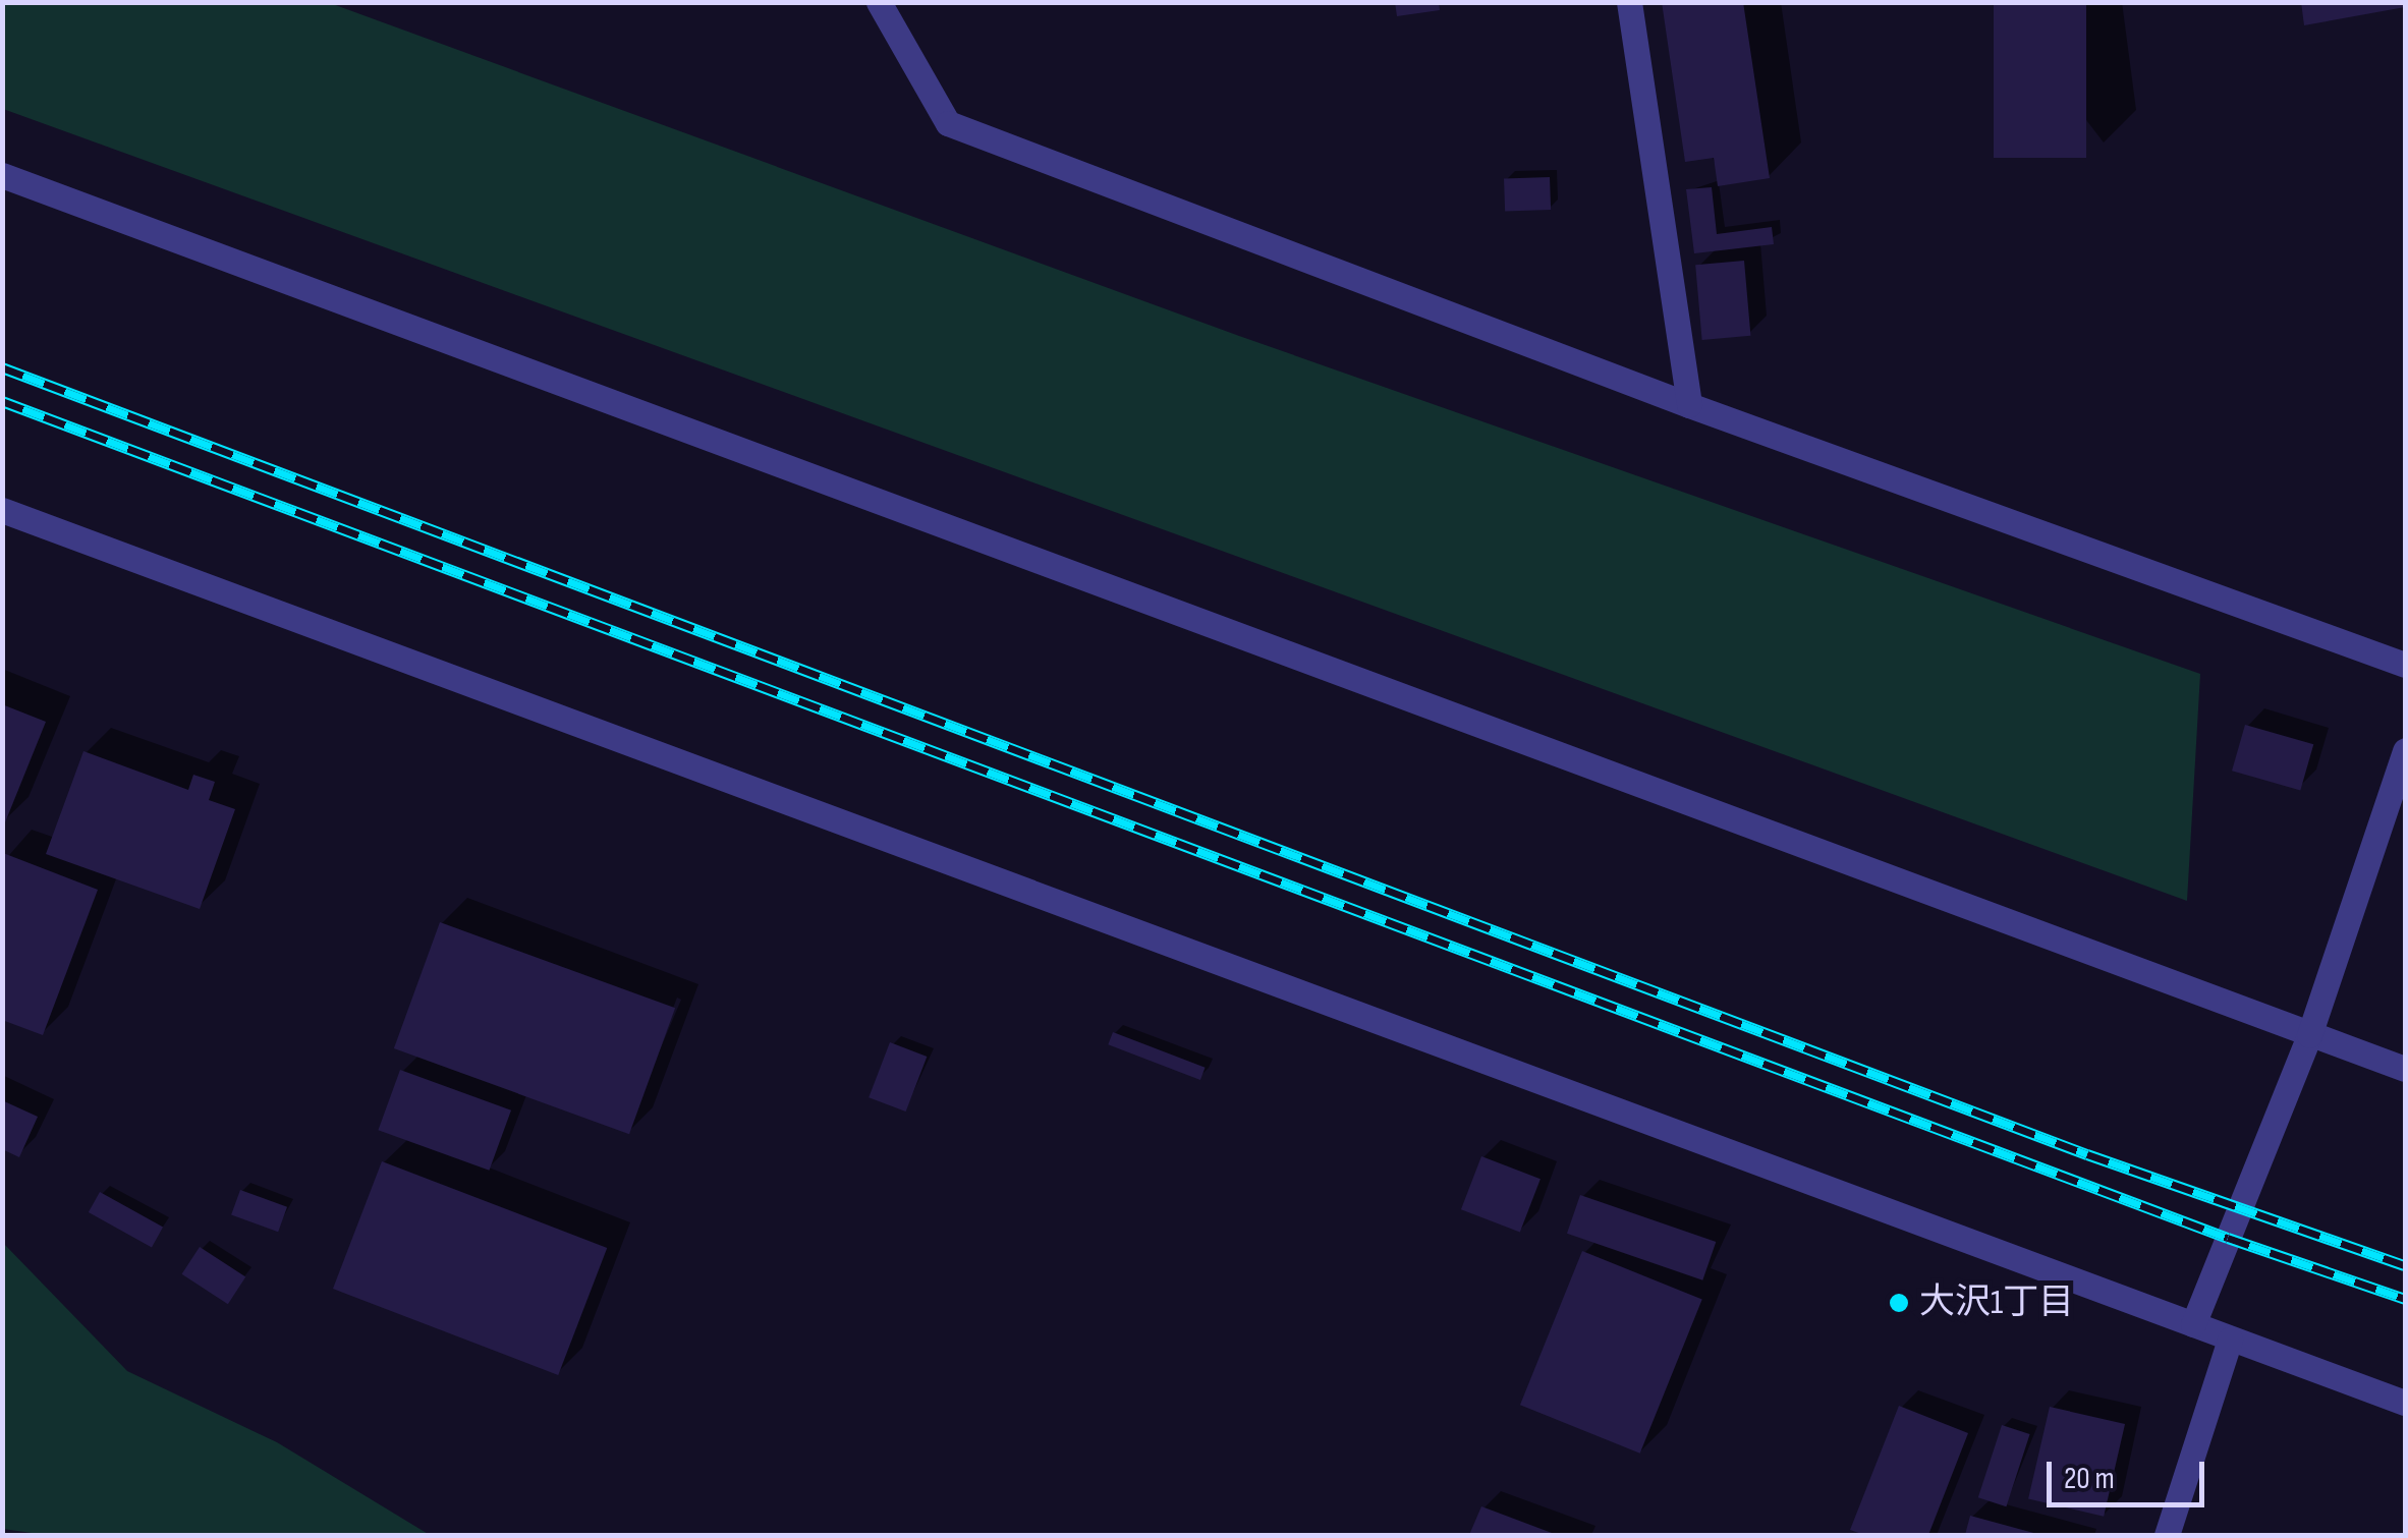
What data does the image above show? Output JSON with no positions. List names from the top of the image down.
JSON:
{
  "places": ["大沢1丁目"],
  "scale_bar": "20 m"
}
